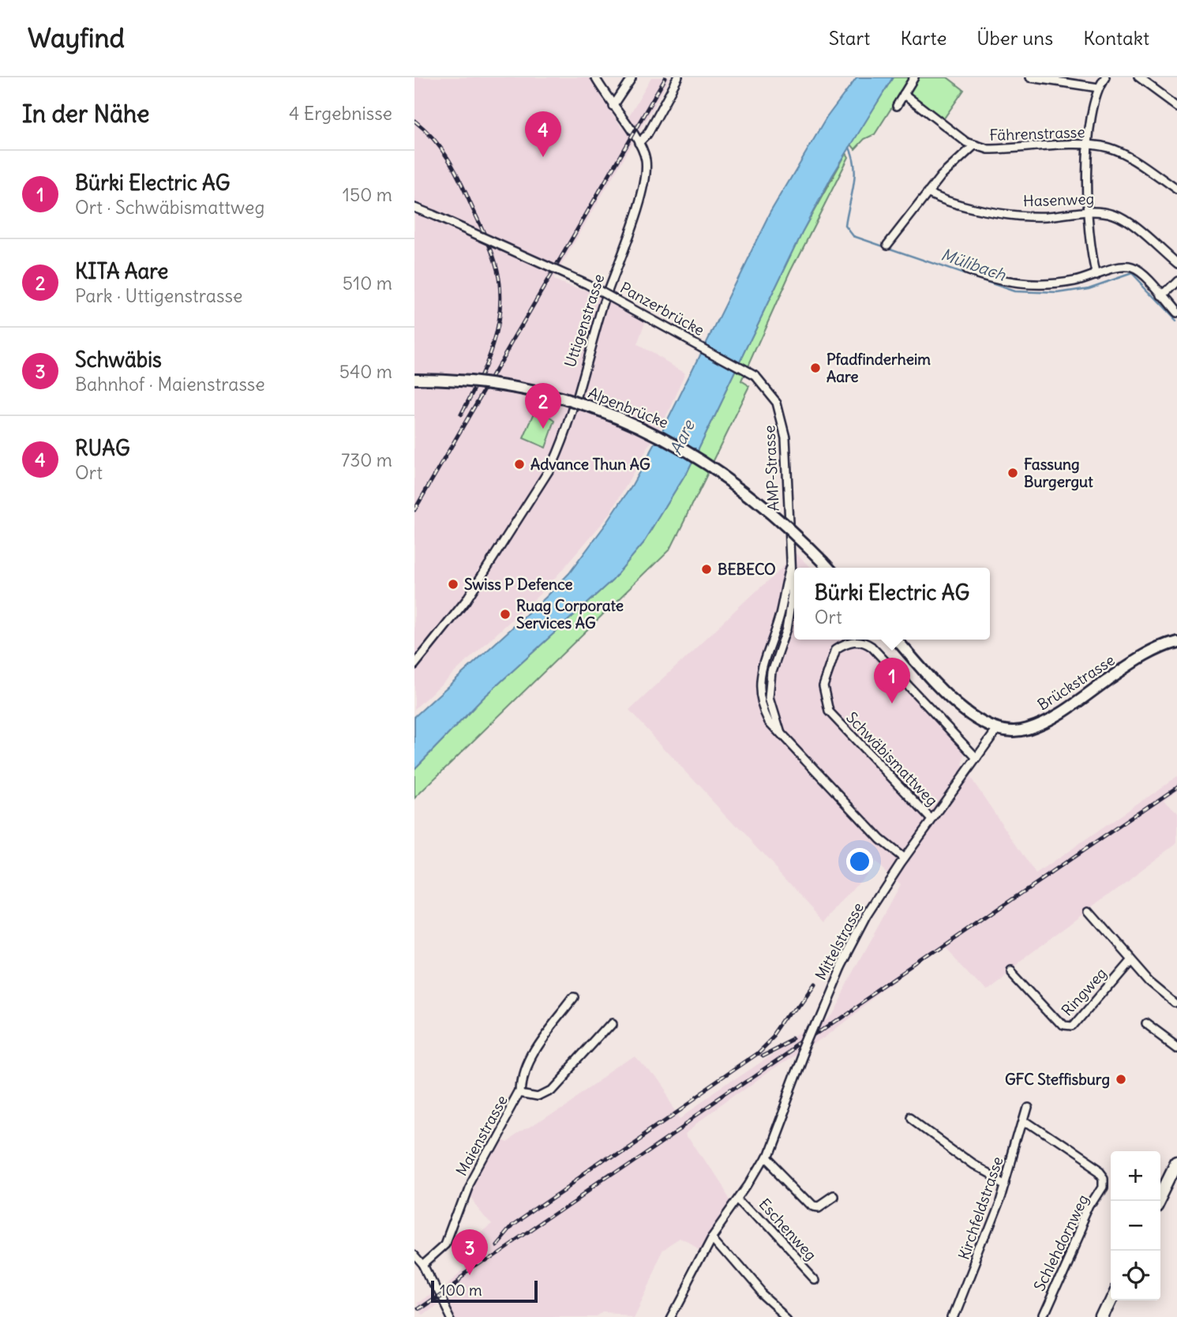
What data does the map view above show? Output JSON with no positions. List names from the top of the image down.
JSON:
{
  "streets": {
    "main road": ["Alpenbrücke", "Brückstrasse"],
    "street": [
      "Fährenstrasse",
      "Hasenweg",
      "Panzerbrücke",
      "Uttigenstrasse",
      "AMP-Strasse",
      "Schwäbismattweg",
      "Mittelstrasse",
      "Ringweg",
      "Maienstrasse",
      "Kirchfeldstrasse",
      "Eschenweg",
      "Schlehdornweg"
    ]
  },
  "crossings": [
    ["Panzerbrücke", "AMP-Strasse"],
    ["AMP-Strasse", "Mittelstrasse"],
    ["Brückstrasse", "Mittelstrasse"],
    ["Schwäbismattweg", "Mittelstrasse"],
    ["Mittelstrasse", "Eschenweg"],
    ["Kirchfeldstrasse", "Schlehdornweg"]
  ],
  "water": ["Mülibach", "Aare"],
  "places": [
    "Pfadfinderheim Aare",
    "Advance Thun AG",
    "Fassung Burgergut",
    "BEBECO",
    "Swiss P Defence",
    "Ruag Corporate Services AG",
    "GFC Steffisburg"
  ],
  "scale_bar": "100 m",
  "page": {
    "header": "Wayfind",
    "nav": [
      "Start",
      "Karte",
      "Über uns",
      "Kontakt"
    ],
    "heading": ["In der Nähe", "4 Ergebnisse"],
    "pins": [
      "4",
      "2",
      "1",
      "3"
    ],
    "list": [
      {
        "mark": "1",
        "name": "Bürki Electric AG",
        "note": "Ort · Schwäbismattweg",
        "value": "150 m"
      },
      {
        "mark": "2",
        "name": "KITA Aare",
        "note": "Park · Uttigenstrasse",
        "value": "510 m"
      },
      {
        "mark": "3",
        "name": "Schwäbis",
        "note": "Bahnhof · Maienstrasse",
        "value": "540 m"
      },
      {
        "mark": "4",
        "name": "RUAG",
        "note": "Ort",
        "value": "730 m"
      }
    ],
    "popup": ["Bürki Electric AG", "Ort"],
    "map_buttons": ["+", "−"],
    "scale": "100 m"
  }
}
